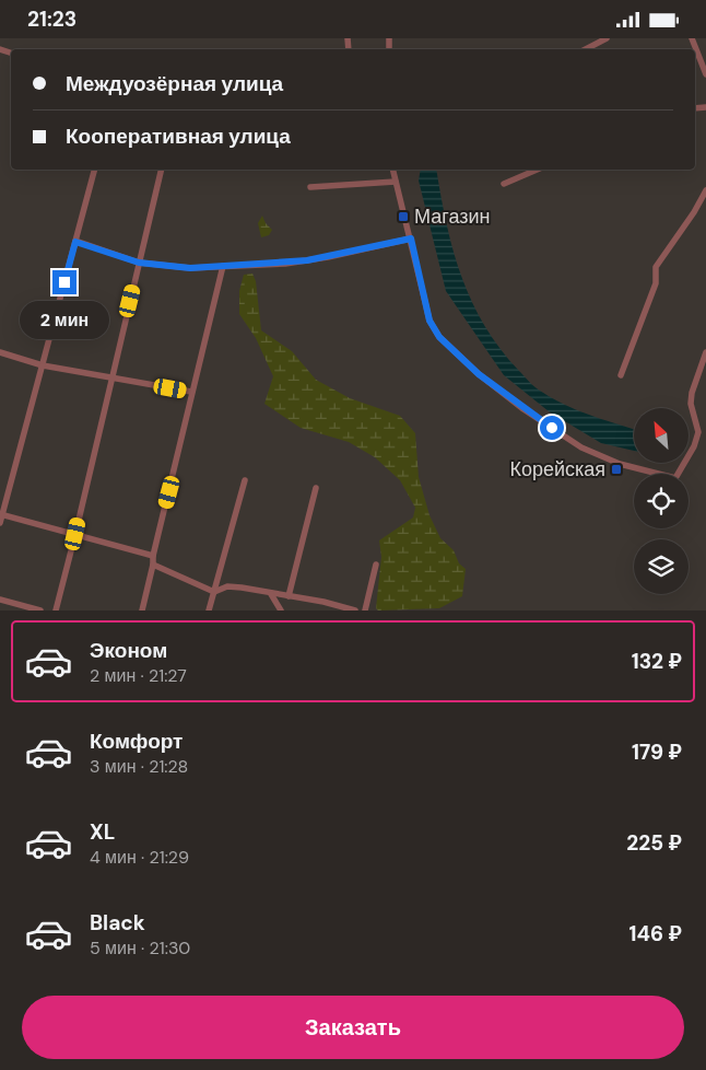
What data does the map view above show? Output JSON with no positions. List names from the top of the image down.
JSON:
{
  "places": {
    "transit": ["Магазин", "Корейская"]
  },
  "north": "top left",
  "page": {
    "status": "21:23",
    "banner": ["Междуозёрная улица", "Кооперативная улица"],
    "bubble": "2 мин",
    "list": [
      {
        "name": "Эконом",
        "note": "2 мин · 21:27",
        "value": "132 ₽"
      },
      {
        "name": "Комфорт",
        "note": "3 мин · 21:28",
        "value": "179 ₽"
      },
      {
        "name": "XL",
        "note": "4 мин · 21:29",
        "value": "225 ₽"
      },
      {
        "name": "Black",
        "note": "5 мин · 21:30",
        "value": "146 ₽"
      }
    ],
    "buttons": "Заказать"
  }
}
